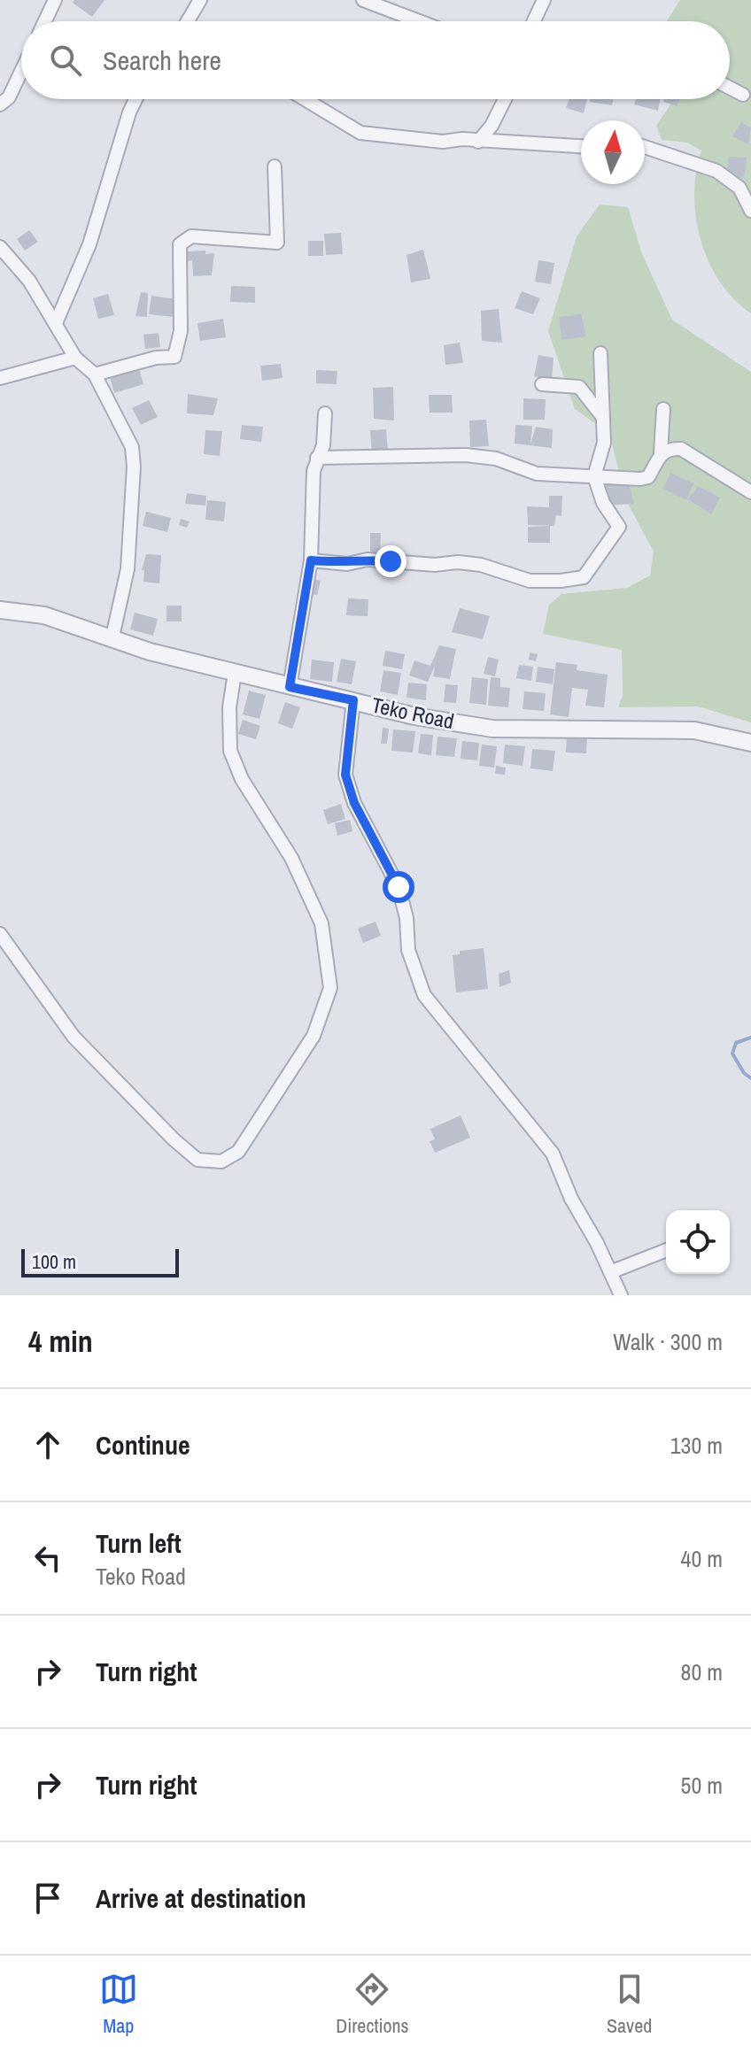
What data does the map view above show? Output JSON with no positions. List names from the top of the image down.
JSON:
{
  "streets": {
    "street": ["Teko Road"]
  },
  "scale_bar": "100 m",
  "north": "top",
  "page": {
    "search": "Search here",
    "scale": "100 m",
    "heading": ["4 min", "Walk · 300 m"],
    "list": [
      ["Continue", "130 m"],
      ["Turn left", "Teko Road", "40 m"],
      ["Turn right", "80 m"],
      ["Turn right", "50 m"],
      "Arrive at destination"
    ],
    "nav": ["Map", "Directions", "Saved"]
  }
}
